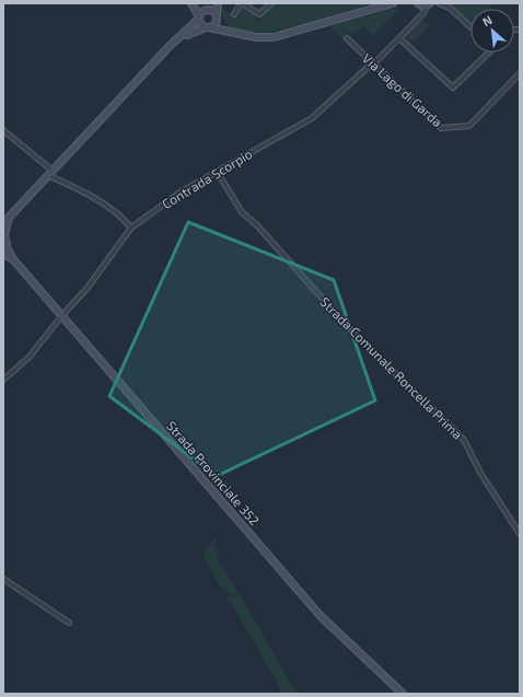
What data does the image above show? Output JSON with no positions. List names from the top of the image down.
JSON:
{
  "streets": {
    "main road": ["Strada Provinciale 352"],
    "street": ["Via Lago di Garda", "Contrada Scorpio", "Strada Comunale Roncella Prima"]
  },
  "crossings": [
    ["Via Lago di Garda", "Contrada Scorpio"],
    ["Contrada Scorpio", "Strada Comunale Roncella Prima"],
    ["Contrada Scorpio", "Strada Provinciale 352"]
  ],
  "north": "top left"
}
